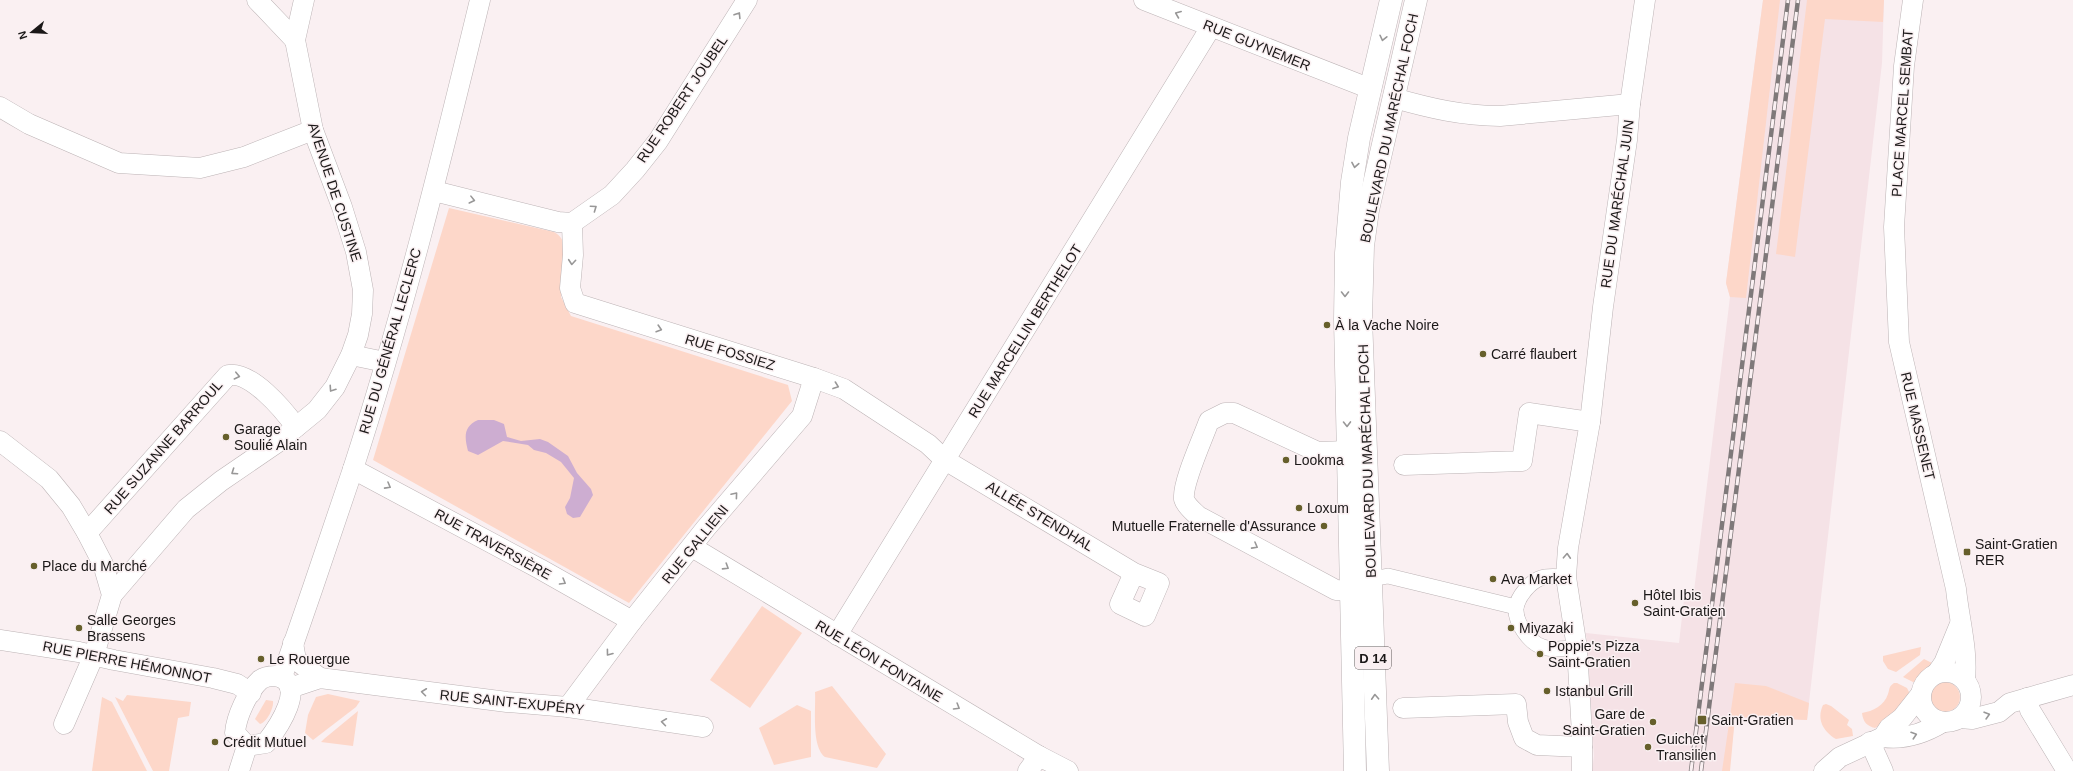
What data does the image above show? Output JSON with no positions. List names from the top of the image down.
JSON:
{
  "streets": {
    "main road": ["BOULEVARD DU MARÉCHAL FOCH", "D 14"],
    "street": [
      "RUE GUYNEMER",
      "RUE ROBERT JOUBEL",
      "PLACE MARCEL SEMBAT",
      "AVENUE DE CUSTINE",
      "RUE DU MARÉCHAL JUIN",
      "RUE MARCELLIN BERTHELOT",
      "RUE DU GÉNÉRAL LECLERC",
      "RUE FOSSIEZ",
      "RUE MASSENET",
      "RUE SUZANNE BARROUL",
      "ALLÉE STENDHAL",
      "RUE TRAVERSIÈRE",
      "RUE GALLIENI",
      "RUE LÉON FONTAINE",
      "RUE PIERRE HÉMONNOT",
      "RUE SAINT-EXUPÉRY"
    ]
  },
  "crossings": [
    ["RUE GUYNEMER", "BOULEVARD DU MARÉCHAL FOCH"],
    ["RUE GUYNEMER", "RUE MARCELLIN BERTHELOT"],
    ["RUE ROBERT JOUBEL", "RUE FOSSIEZ"],
    ["PLACE MARCEL SEMBAT", "RUE MASSENET"],
    ["BOULEVARD DU MARÉCHAL FOCH", "RUE DU MARÉCHAL JUIN"],
    ["AVENUE DE CUSTINE", "RUE SUZANNE BARROUL"],
    ["RUE MARCELLIN BERTHELOT", "RUE FOSSIEZ"],
    ["RUE MARCELLIN BERTHELOT", "ALLÉE STENDHAL"],
    ["RUE MARCELLIN BERTHELOT", "RUE LÉON FONTAINE"],
    ["RUE DU GÉNÉRAL LECLERC", "RUE TRAVERSIÈRE"],
    ["RUE DU GÉNÉRAL LECLERC", "RUE SAINT-EXUPÉRY"],
    ["RUE FOSSIEZ", "ALLÉE STENDHAL"],
    ["RUE FOSSIEZ", "RUE GALLIENI"],
    ["RUE TRAVERSIÈRE", "RUE GALLIENI"],
    ["RUE GALLIENI", "RUE LÉON FONTAINE"],
    ["RUE GALLIENI", "RUE SAINT-EXUPÉRY"]
  ],
  "one_way": [
    "RUE ROBERT JOUBEL",
    "AVENUE DE CUSTINE",
    "RUE FOSSIEZ",
    "RUE TRAVERSIÈRE",
    "RUE LÉON FONTAINE",
    "RUE SAINT-EXUPÉRY"
  ],
  "places": {
    "other": [
      "À la Vache Noire",
      "Carré flaubert",
      "Garage Soulié Alain",
      "Lookma",
      "Loxum",
      "Mutuelle Fraternelle d'Assurance",
      "Place du Marché",
      "Ava Market",
      "Hôtel Ibis Saint-Gratien",
      "Salle Georges Brassens",
      "Miyazaki",
      "Poppie's Pizza Saint-Gratien",
      "Le Rouergue",
      "Istanbul Grill",
      "Gare de Saint-Gratien",
      "Crédit Mutuel",
      "Guichet Transilien"
    ],
    "transit": ["Saint-Gratien RER", "Saint-Gratien"]
  },
  "north": "left"
}
